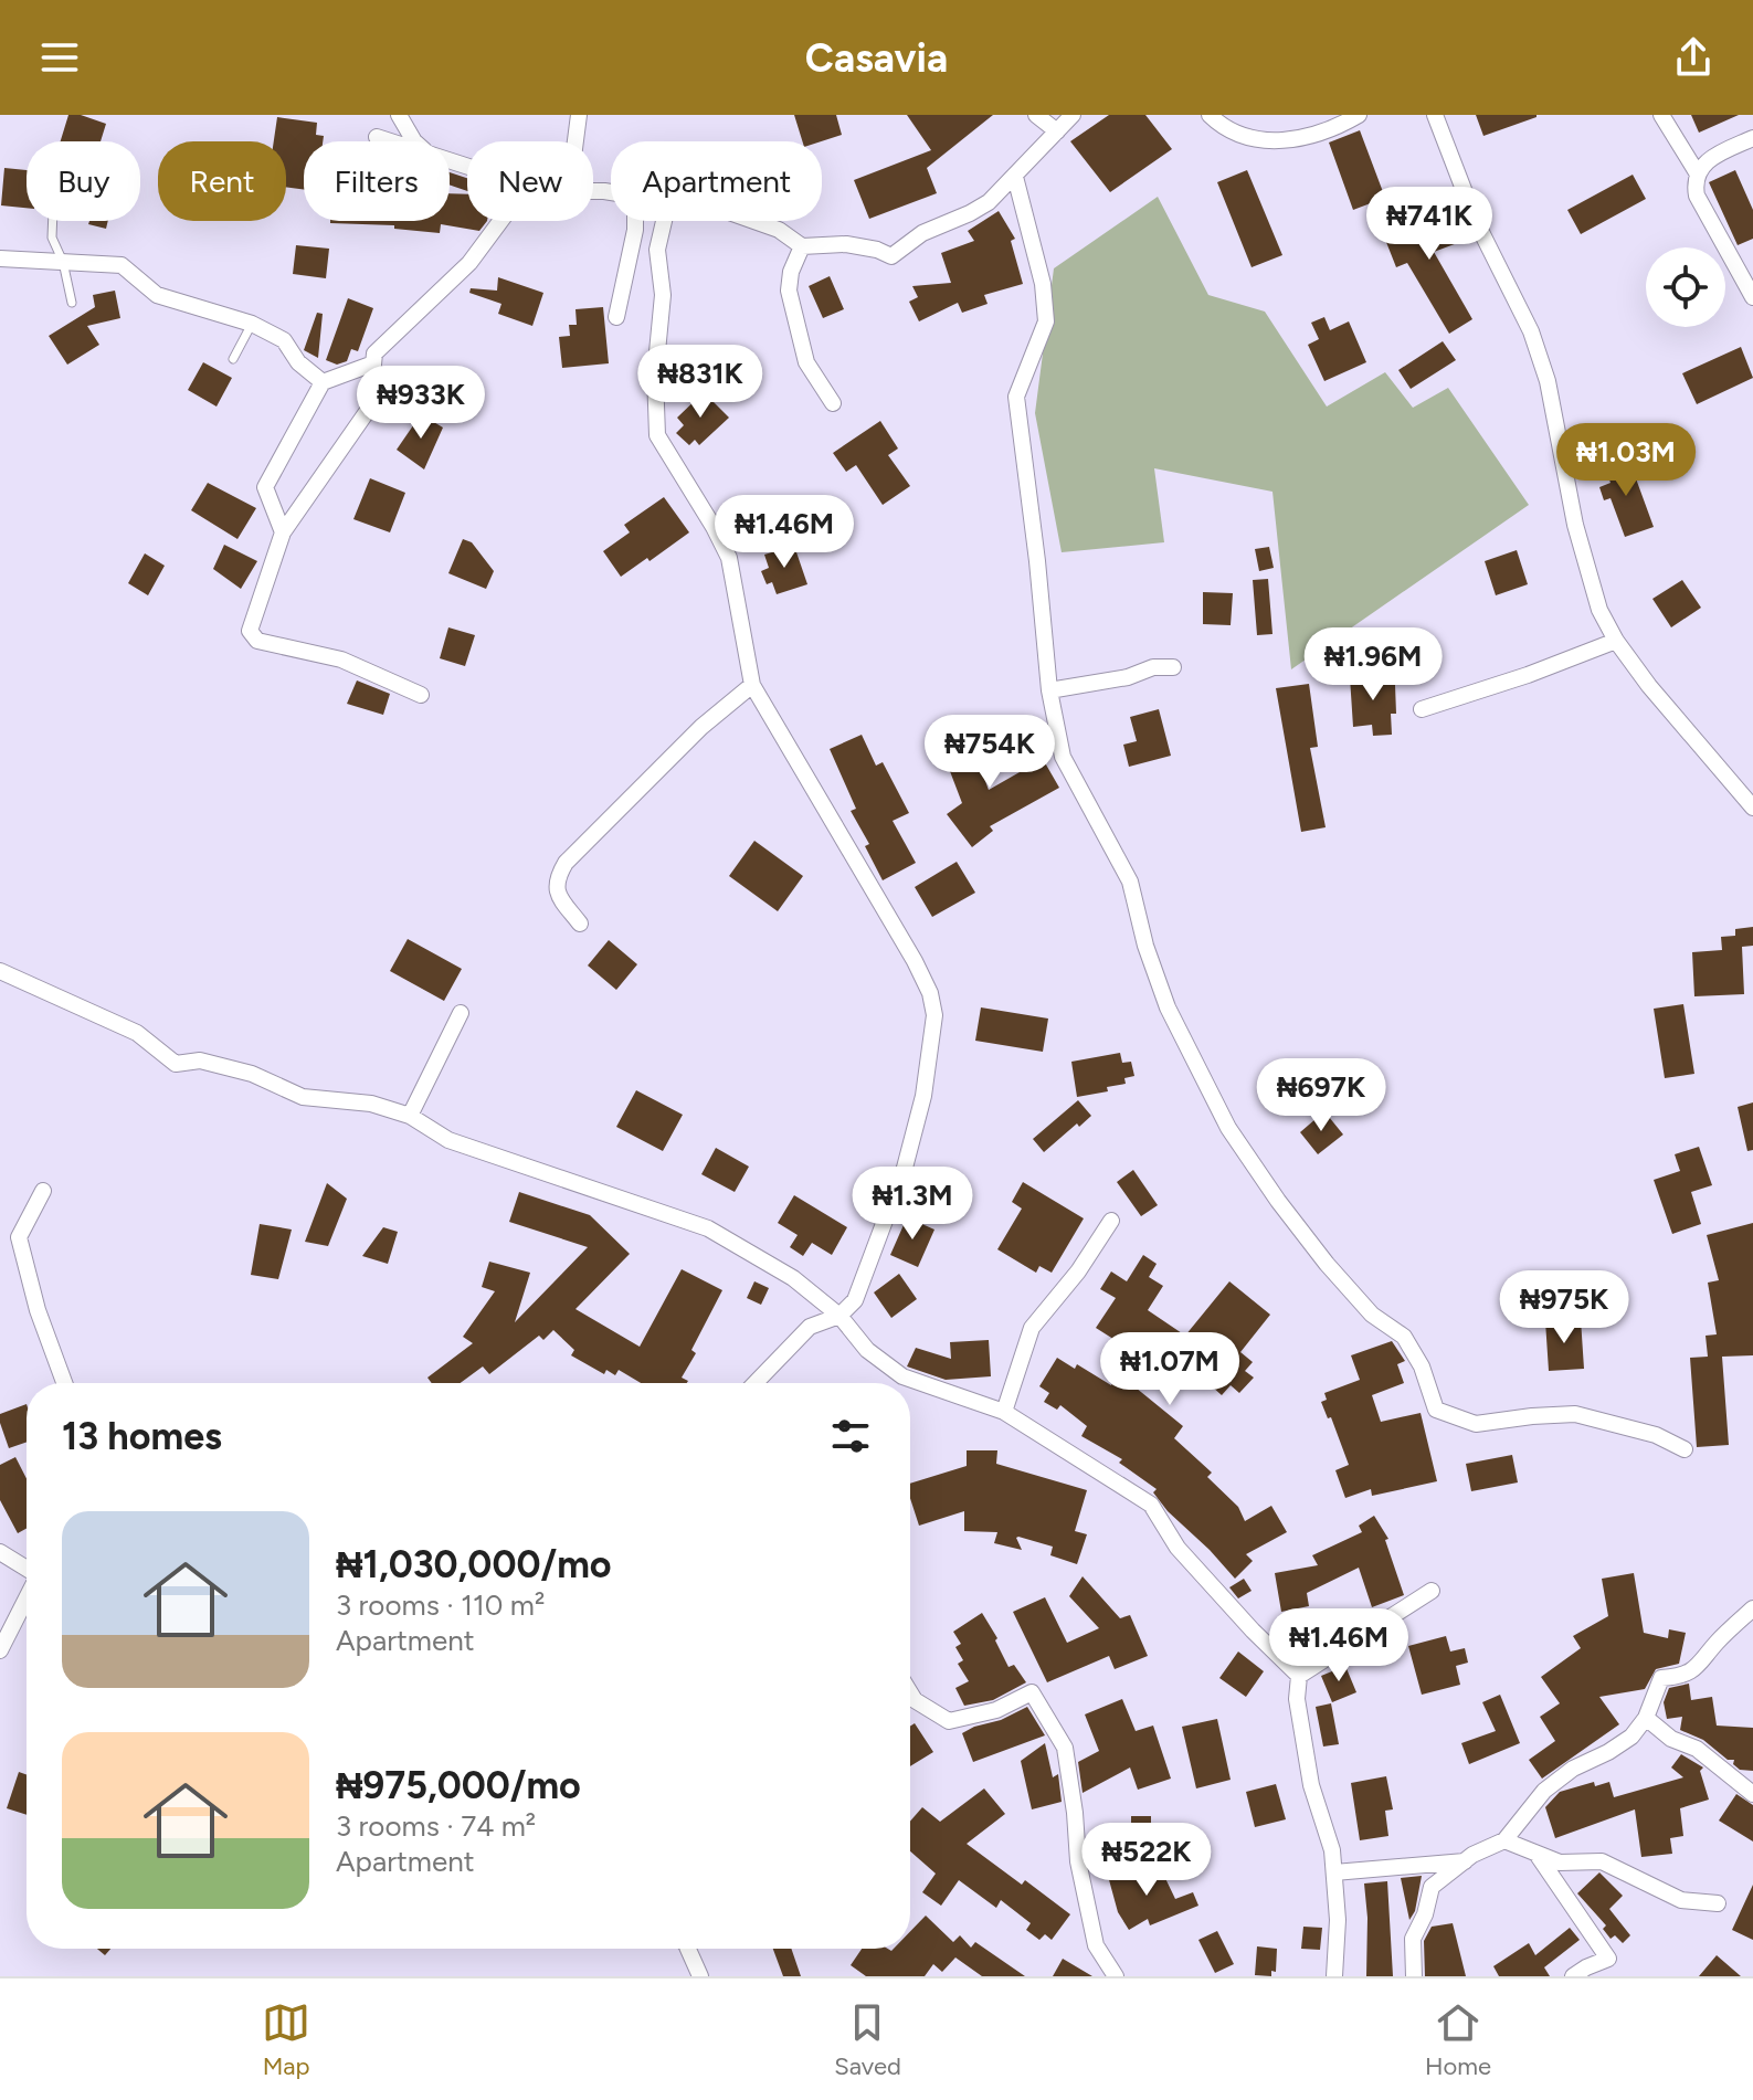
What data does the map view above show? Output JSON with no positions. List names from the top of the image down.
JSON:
{
  "page": {
    "header": "Casavia",
    "chip": [
      "Buy",
      "Rent",
      "Filters",
      "New",
      "Apartment"
    ],
    "price": [
      "₦741K",
      "₦831K",
      "₦933K",
      "₦1.03M",
      "₦1.46M",
      "₦1.96M",
      "₦754K",
      "₦697K",
      "₦1.3M",
      "₦975K",
      "₦1.07M",
      "₦1.46M",
      "₦522K"
    ],
    "heading": "13 homes",
    "list": [
      {
        "name": "₦1,030,000/mo",
        "note": "3 rooms · 110 m² · Apartment"
      },
      {
        "name": "₦975,000/mo",
        "note": "3 rooms · 74 m² · Apartment"
      }
    ],
    "tabs": ["Map", "Saved", "Home"]
  }
}
